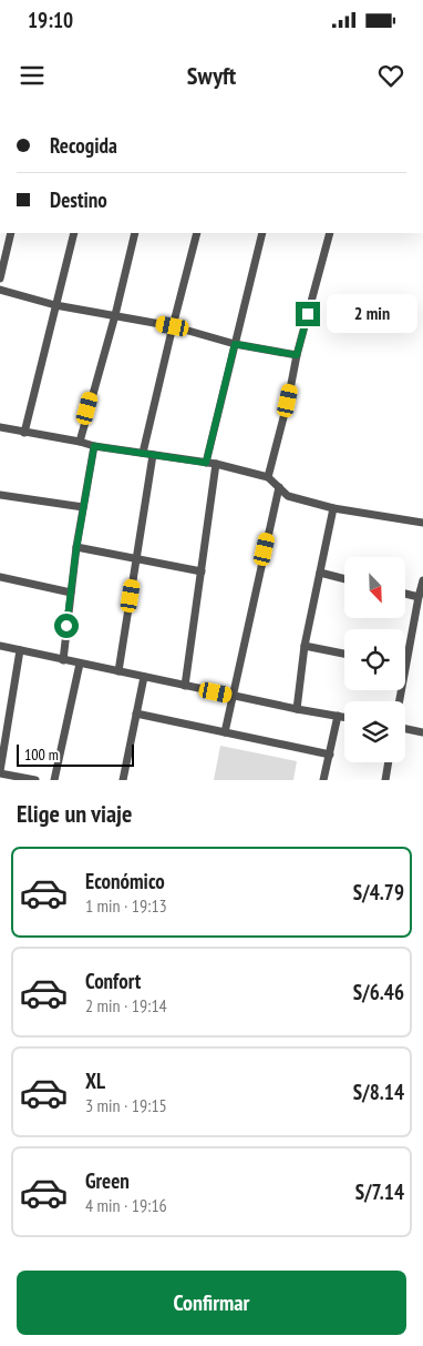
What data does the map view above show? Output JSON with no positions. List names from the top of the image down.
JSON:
{
  "scale_bar": "100 m",
  "north": "bottom right",
  "page": {
    "status": "19:10",
    "header": "Swyft",
    "banner": ["Recogida", "Destino"],
    "bubble": "2 min",
    "scale": "100 m",
    "heading": "Elige un viaje",
    "list": [
      {
        "name": "Económico",
        "note": "1 min · 19:13",
        "value": "S/4.79"
      },
      {
        "name": "Confort",
        "note": "2 min · 19:14",
        "value": "S/6.46"
      },
      {
        "name": "XL",
        "note": "3 min · 19:15",
        "value": "S/8.14"
      },
      {
        "name": "Green",
        "note": "4 min · 19:16",
        "value": "S/7.14"
      }
    ],
    "buttons": "Confirmar"
  }
}
